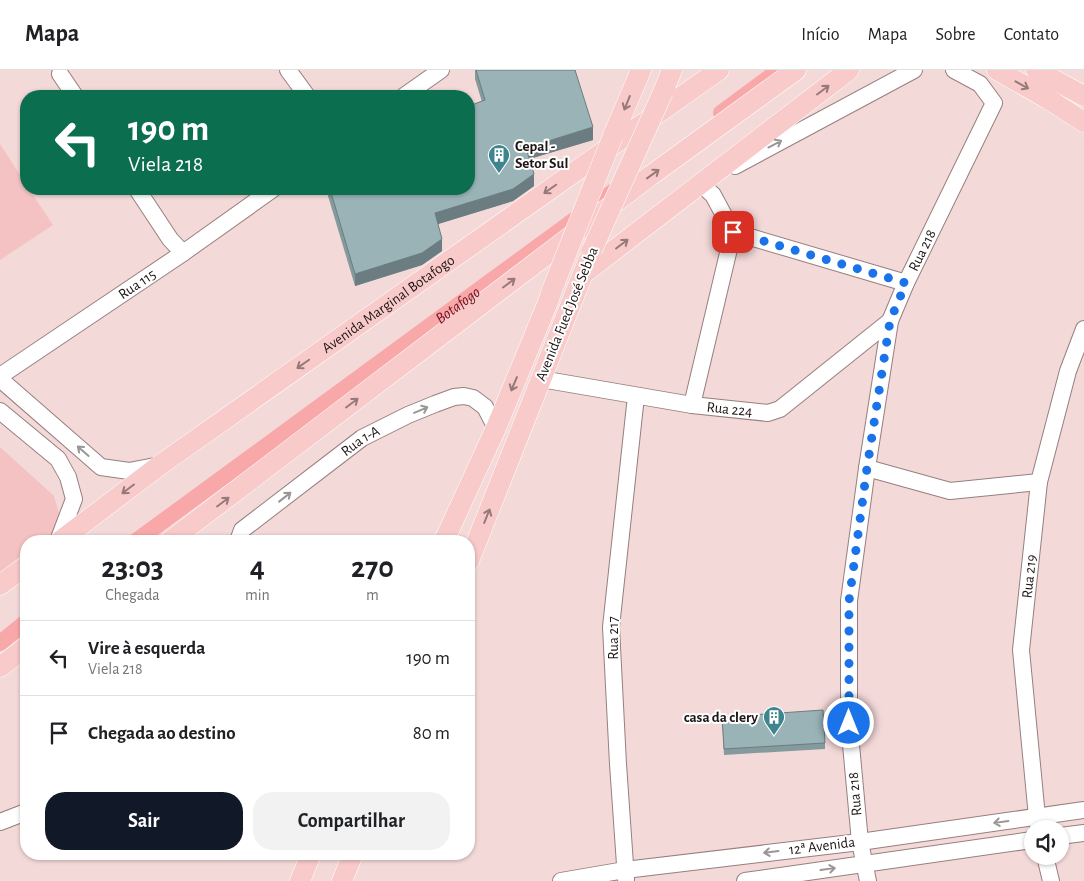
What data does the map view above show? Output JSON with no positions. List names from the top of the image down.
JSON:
{
  "streets": {
    "main road": ["Avenida Marginal Botafogo", "Avenida Fued José Sebba"],
    "street": [
      "Rua 218",
      "Rua 115",
      "Rua 224",
      "Rua 1-A",
      "Rua 219",
      "Rua 217",
      "12ª Avenida"
    ]
  },
  "crossings": [
    ["Rua 218", "Rua 224"],
    ["Rua 218", "12ª Avenida"],
    ["Rua 115", "Avenida Marginal Botafogo"],
    ["Avenida Fued José Sebba", "Rua 224"],
    ["Avenida Fued José Sebba", "Rua 1-A"],
    ["Rua 224", "Rua 217"],
    ["Rua 217", "12ª Avenida"]
  ],
  "one_way": ["Rua 115", "Rua 1-A"],
  "water": ["Botafogo"],
  "places": {
    "building": ["Cepal - Setor Sul", "casa da clery"]
  },
  "page": {
    "header": "Mapa",
    "nav": [
      "Início",
      "Mapa",
      "Sobre",
      "Contato"
    ],
    "turn": ["190 m", "Viela 218"],
    "eta": [
      "23:03",
      "Chegada",
      "4",
      "min",
      "270",
      "m"
    ],
    "list": [
      {
        "name": "Vire à esquerda",
        "note": "Viela 218",
        "value": "190 m"
      },
      {
        "name": "Chegada ao destino",
        "value": "80 m"
      }
    ],
    "buttons": ["Sair", "Compartilhar"]
  }
}
